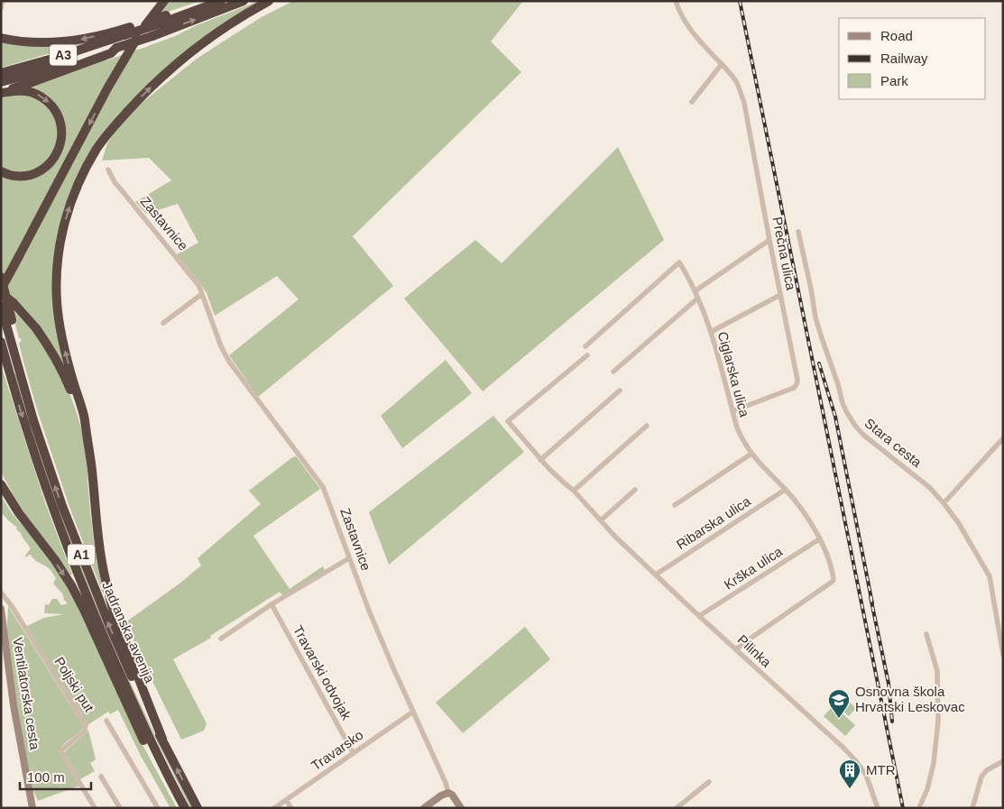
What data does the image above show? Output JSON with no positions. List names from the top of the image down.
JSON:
{
  "streets": {
    "highway": ["A3", "A1", "Jadranska avenija"],
    "main road": ["Zastavnice", "Ventilatorska cesta"],
    "street": [
      "Prečna ulica",
      "Ciglarska ulica",
      "Stara cesta",
      "Ribarska ulica",
      "Krška ulica",
      "Pilinka",
      "Travarski odvojak",
      "Poljski put",
      "Travarsko"
    ]
  },
  "crossings": [
    ["Zastavnice", "Travarsko"],
    ["Prečna ulica", "Ciglarska ulica"],
    ["Ciglarska ulica", "Ribarska ulica"],
    ["Ciglarska ulica", "Krška ulica"],
    ["Ciglarska ulica", "Pilinka"],
    ["Ribarska ulica", "Pilinka"],
    ["Krška ulica", "Pilinka"],
    ["Travarski odvojak", "Travarsko"]
  ],
  "places": {
    "school or university": ["Osnovna škola Hrvatski Leskovac"],
    "building": ["MTR"]
  },
  "legend": ["Road", "Railway", "Park"],
  "scale_bar": "100 m"
}
